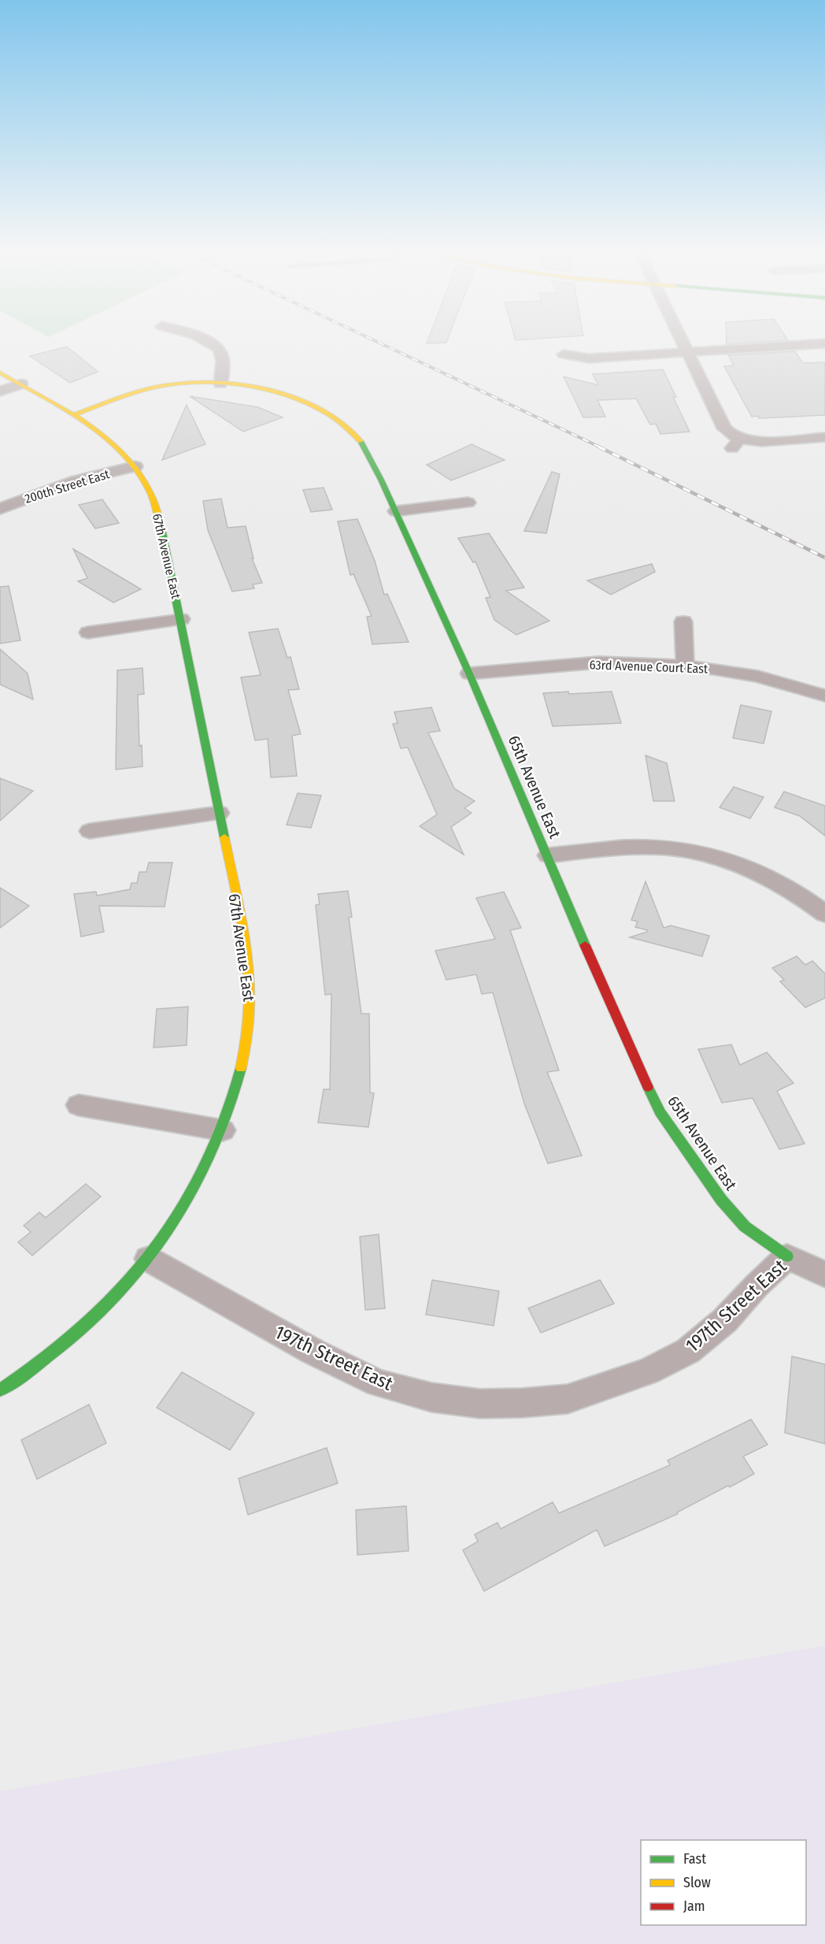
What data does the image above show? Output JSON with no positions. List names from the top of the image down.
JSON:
{
  "streets": {
    "street": [
      "200th Street East",
      "67th Avenue East",
      "63rd Avenue Court East",
      "65th Avenue East",
      "197th Street East"
    ]
  },
  "crossings": [
    ["200th Street East", "67th Avenue East"],
    ["67th Avenue East", "65th Avenue East"],
    ["67th Avenue East", "197th Street East"],
    ["63rd Avenue Court East", "65th Avenue East"],
    ["65th Avenue East", "197th Street East"]
  ],
  "legend": ["Fast", "Slow", "Jam"]
}
